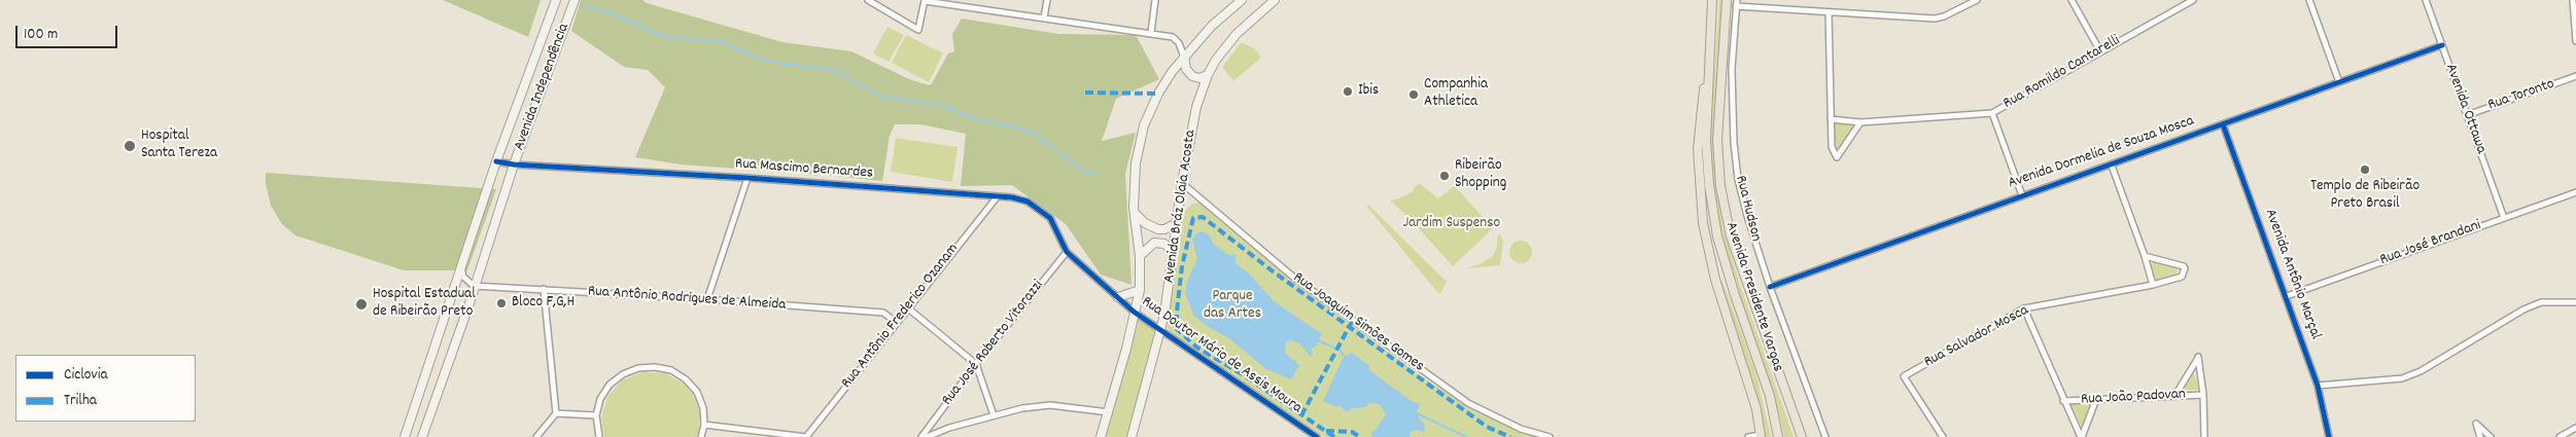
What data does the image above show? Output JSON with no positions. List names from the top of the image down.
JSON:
{
  "streets": {
    "main road": ["Avenida Presidente Vargas"],
    "street": [
      "Rua Romildo Cantarelli",
      "Avenida Independência",
      "Rua Toronto",
      "Avenida Ottawa",
      "Avenida Dormelia de Souza Mosca",
      "Rua Mascimo Bernardes",
      "Avenida Bráz Olaia Acosta",
      "Rua Hudson",
      "Rua José Brandani",
      "Avenida Antônio Marçal",
      "Rua Antônio Rodrigues de Almeida",
      "Rua Antônio Frederico Ozanam",
      "Rua Joaquim Simões Gomes",
      "Rua Salvador Mosca",
      "Rua José Roberto Vitorazzi",
      "Rua Doutor Mário de Assis Moura",
      "Rua João Padovan"
    ]
  },
  "crossings": [
    ["Avenida Independência", "Rua Mascimo Bernardes"],
    ["Avenida Independência", "Rua Antônio Rodrigues de Almeida"],
    ["Rua Toronto", "Avenida Ottawa"],
    ["Avenida Ottawa", "Avenida Dormelia de Souza Mosca"],
    ["Avenida Ottawa", "Rua José Brandani"],
    ["Avenida Dormelia de Souza Mosca", "Rua Hudson"],
    ["Avenida Dormelia de Souza Mosca", "Avenida Antônio Marçal"],
    ["Rua Mascimo Bernardes", "Rua Antônio Frederico Ozanam"],
    ["Rua Mascimo Bernardes", "Rua José Roberto Vitorazzi"],
    ["Rua Mascimo Bernardes", "Rua Doutor Mário de Assis Moura"],
    ["Avenida Bráz Olaia Acosta", "Rua Joaquim Simões Gomes"],
    ["Avenida Bráz Olaia Acosta", "Rua Doutor Mário de Assis Moura"],
    ["Rua José Brandani", "Avenida Antônio Marçal"],
    ["Rua Antônio Rodrigues de Almeida", "Rua Antônio Frederico Ozanam"],
    ["Rua Salvador Mosca", "Rua João Padovan"],
    ["Rua José Roberto Vitorazzi", "Rua Doutor Mário de Assis Moura"]
  ],
  "parks": ["Jardim Suspenso", "Parque das Artes"],
  "places": [
    "Ibis",
    "Companhia Athletica",
    "Hospital Santa Tereza",
    "Templo de Ribeirão Preto Brasil",
    "Ribeirão Shopping",
    "Bloco F,G,H",
    "Hospital Estadual de Ribeirão Preto"
  ],
  "legend": ["Ciclovia", "Trilha"],
  "scale_bar": "100 m"
}
